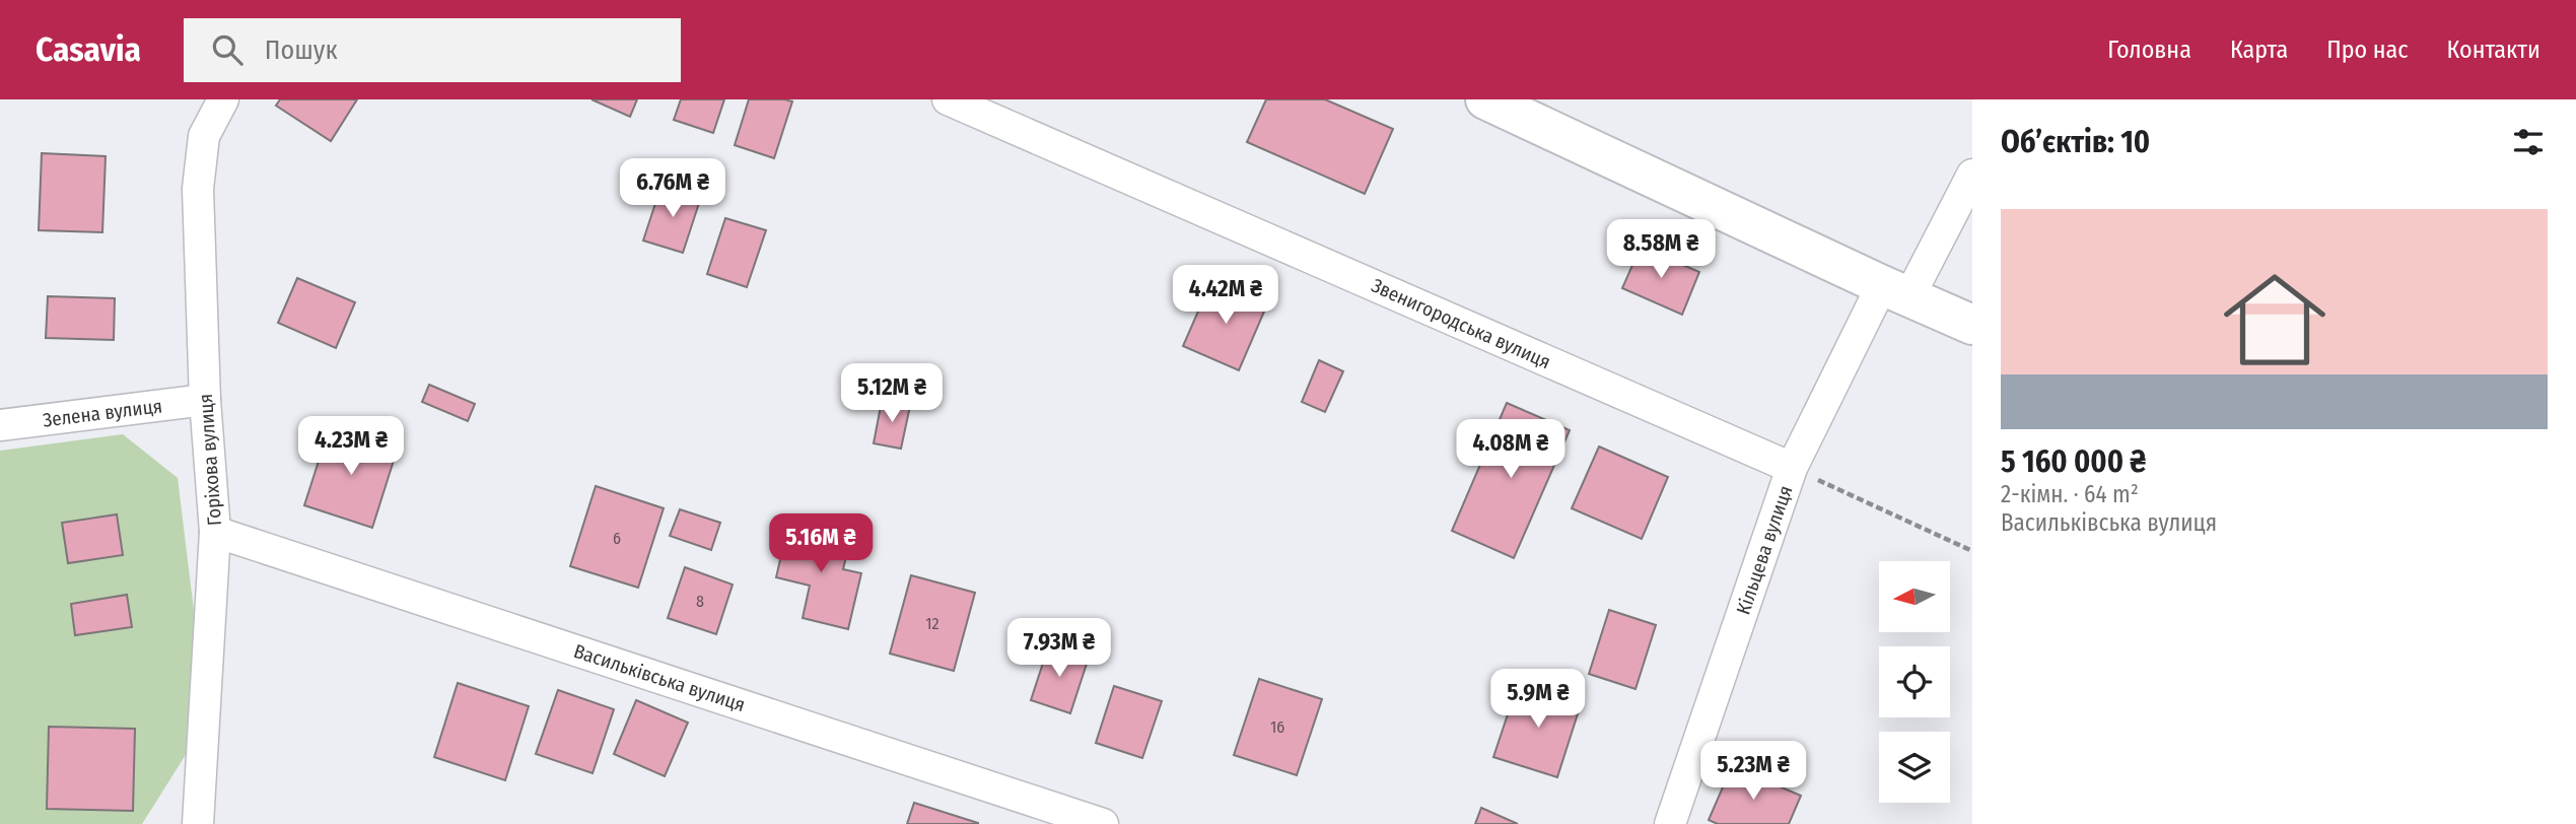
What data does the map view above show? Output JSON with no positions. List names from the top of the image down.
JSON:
{
  "streets": {
    "street": [
      "Звенигородська вулиця",
      "Зелена вулиця",
      "Горіхова вулиця",
      "Кільцева вулиця",
      "Васильківська вулиця"
    ]
  },
  "crossings": [
    ["Звенигородська вулиця", "Кільцева вулиця"],
    ["Зелена вулиця", "Горіхова вулиця"],
    ["Горіхова вулиця", "Васильківська вулиця"]
  ],
  "house_numbers": [
    "6",
    "8",
    "12",
    "16"
  ],
  "north": "left",
  "page": {
    "header": "Casavia",
    "search": "Пошук",
    "nav": [
      "Головна",
      "Карта",
      "Про нас",
      "Контакти"
    ],
    "heading": "Об’єктів: 10",
    "price": [
      "6.76M ₴",
      "8.58M ₴",
      "4.42M ₴",
      "5.12M ₴",
      "4.23M ₴",
      "4.08M ₴",
      "5.16M ₴",
      "7.93M ₴",
      "5.9M ₴",
      "5.23M ₴"
    ],
    "list": [
      {
        "name": "5 160 000 ₴",
        "note": "2-кімн. · 64 m² · Васильківська вулиця"
      }
    ]
  }
}
